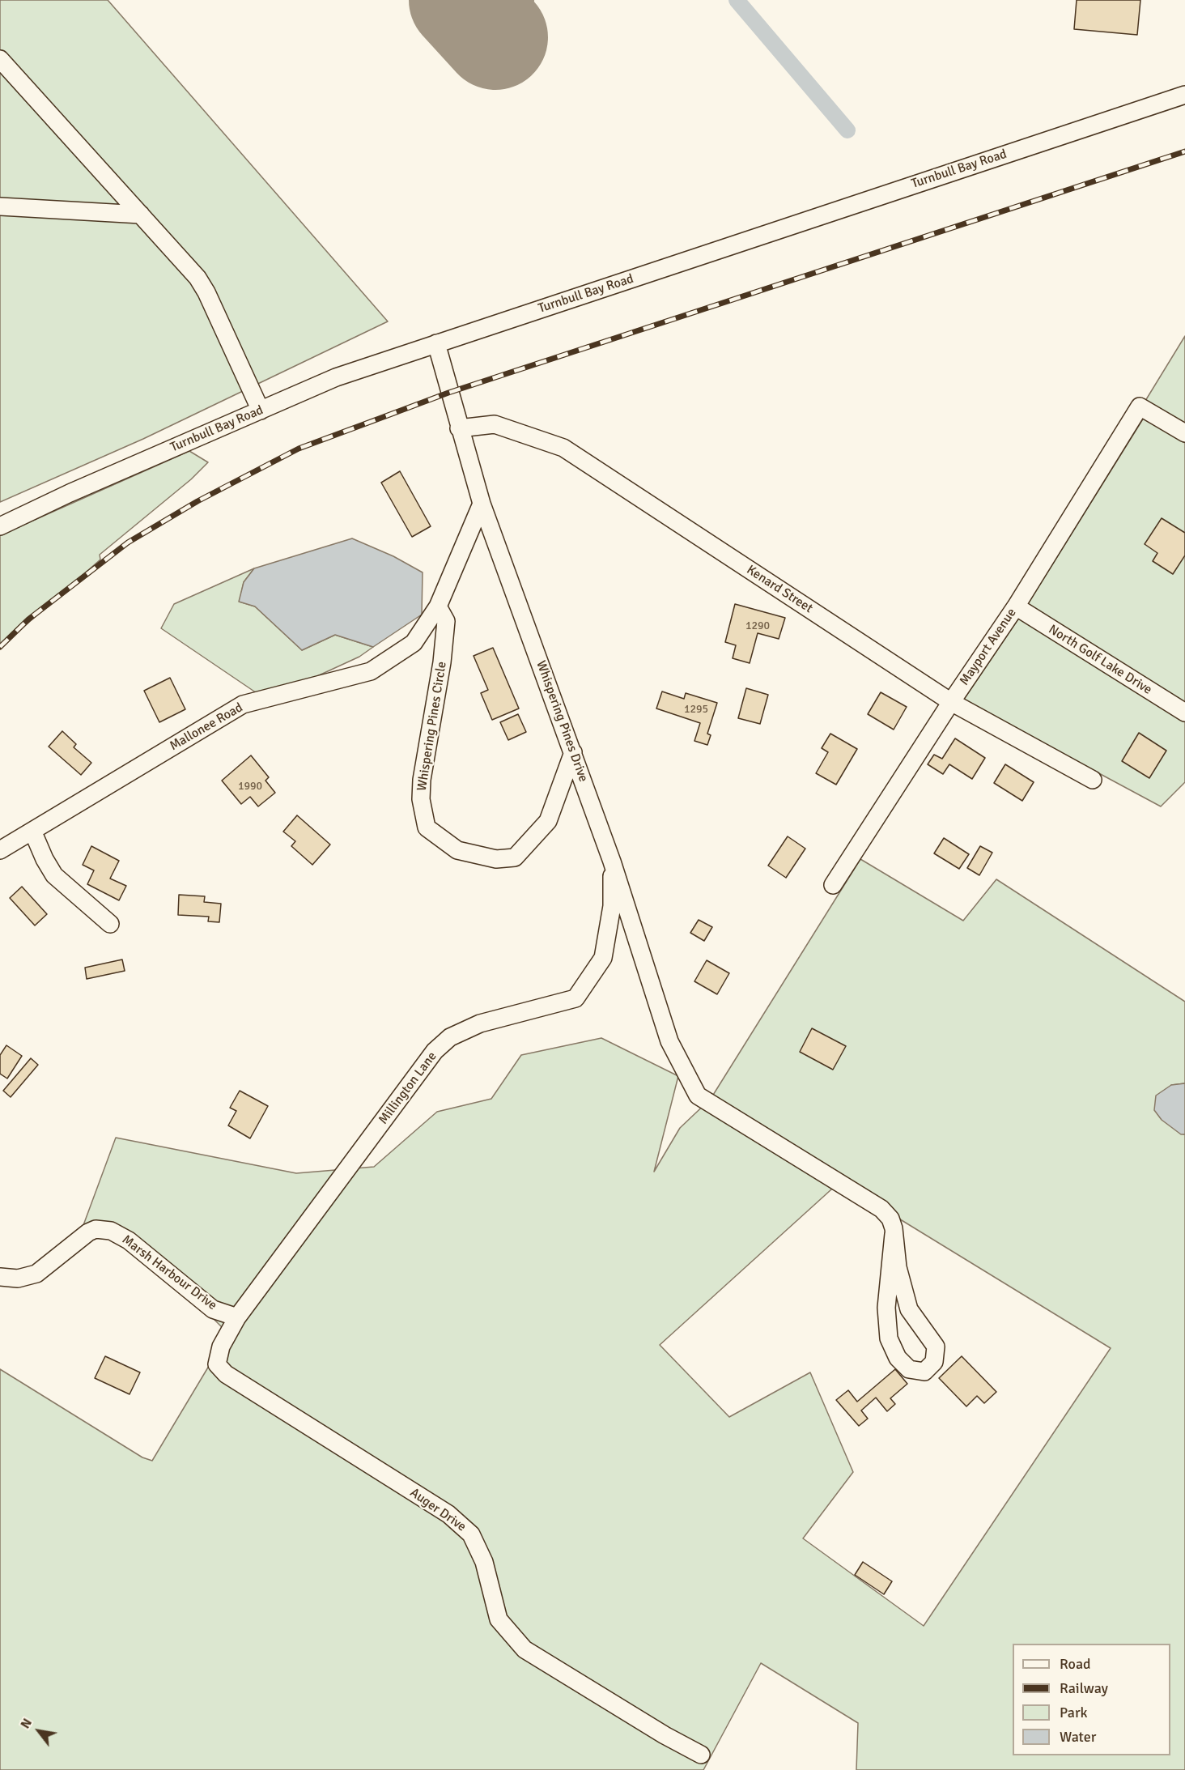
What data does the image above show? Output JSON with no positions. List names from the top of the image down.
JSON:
{
  "streets": {
    "street": [
      "Turnbull Bay Road",
      "Kenard Street",
      "Mayport Avenue",
      "North Golf Lake Drive",
      "Whispering Pines Drive",
      "Whispering Pines Circle",
      "Mallonee Road",
      "Millington Lane",
      "Marsh Harbour Drive",
      "Auger Drive"
    ]
  },
  "crossings": [
    ["Turnbull Bay Road", "Whispering Pines Drive"],
    ["Kenard Street", "Mayport Avenue"],
    ["Kenard Street", "Whispering Pines Drive"],
    ["Mayport Avenue", "North Golf Lake Drive"],
    ["Whispering Pines Drive", "Whispering Pines Circle"],
    ["Whispering Pines Drive", "Millington Lane"],
    ["Whispering Pines Circle", "Mallonee Road"],
    ["Millington Lane", "Marsh Harbour Drive"],
    ["Millington Lane", "Auger Drive"],
    ["Marsh Harbour Drive", "Auger Drive"]
  ],
  "house_numbers": ["1290", "1295", "1990"],
  "legend": [
    "Road",
    "Railway",
    "Park",
    "Water"
  ],
  "north": "top left"
}
